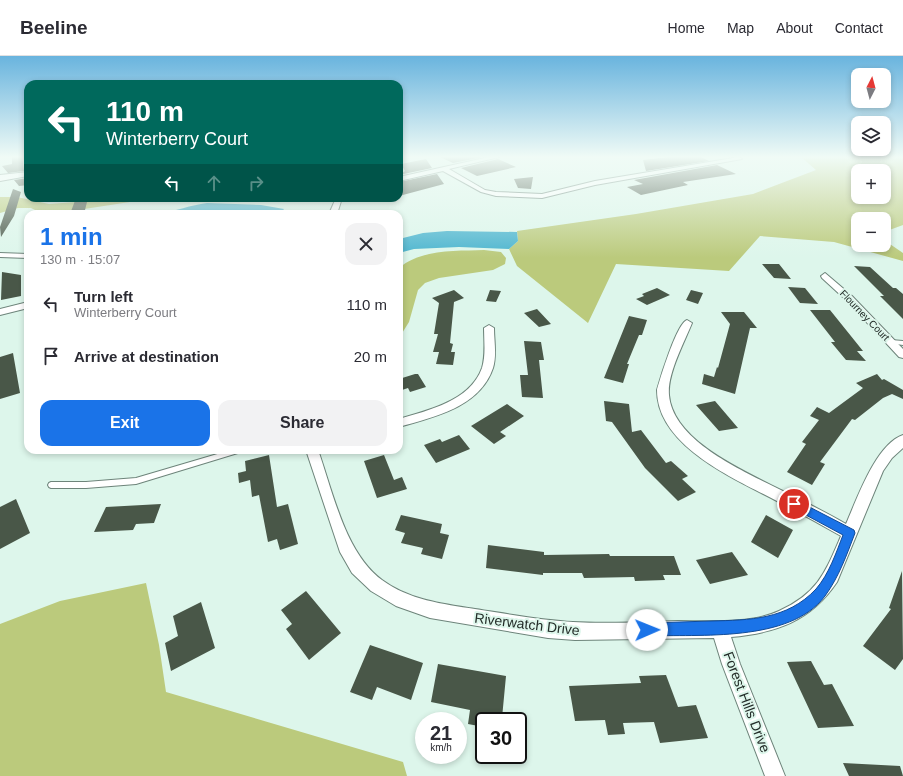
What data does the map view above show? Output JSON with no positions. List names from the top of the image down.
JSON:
{
  "streets": {
    "street": ["Flourney Court", "Riverwatch Drive", "Forest Hills Drive"]
  },
  "crossings": [
    ["Riverwatch Drive", "Forest Hills Drive"]
  ],
  "north": "top",
  "page": {
    "header": "Beeline",
    "nav": [
      "Home",
      "Map",
      "About",
      "Contact"
    ],
    "map_buttons": ["+", "−"],
    "turn": ["110 m", "Winterberry Court"],
    "heading": ["1 min", "130 m · 15:07"],
    "list": [
      {
        "name": "Turn left",
        "note": "Winterberry Court",
        "value": "110 m"
      },
      {
        "name": "Arrive at destination",
        "value": "20 m"
      }
    ],
    "buttons": ["Exit", "Share"],
    "speed": "21 km/h",
    "limit": "30"
  }
}
